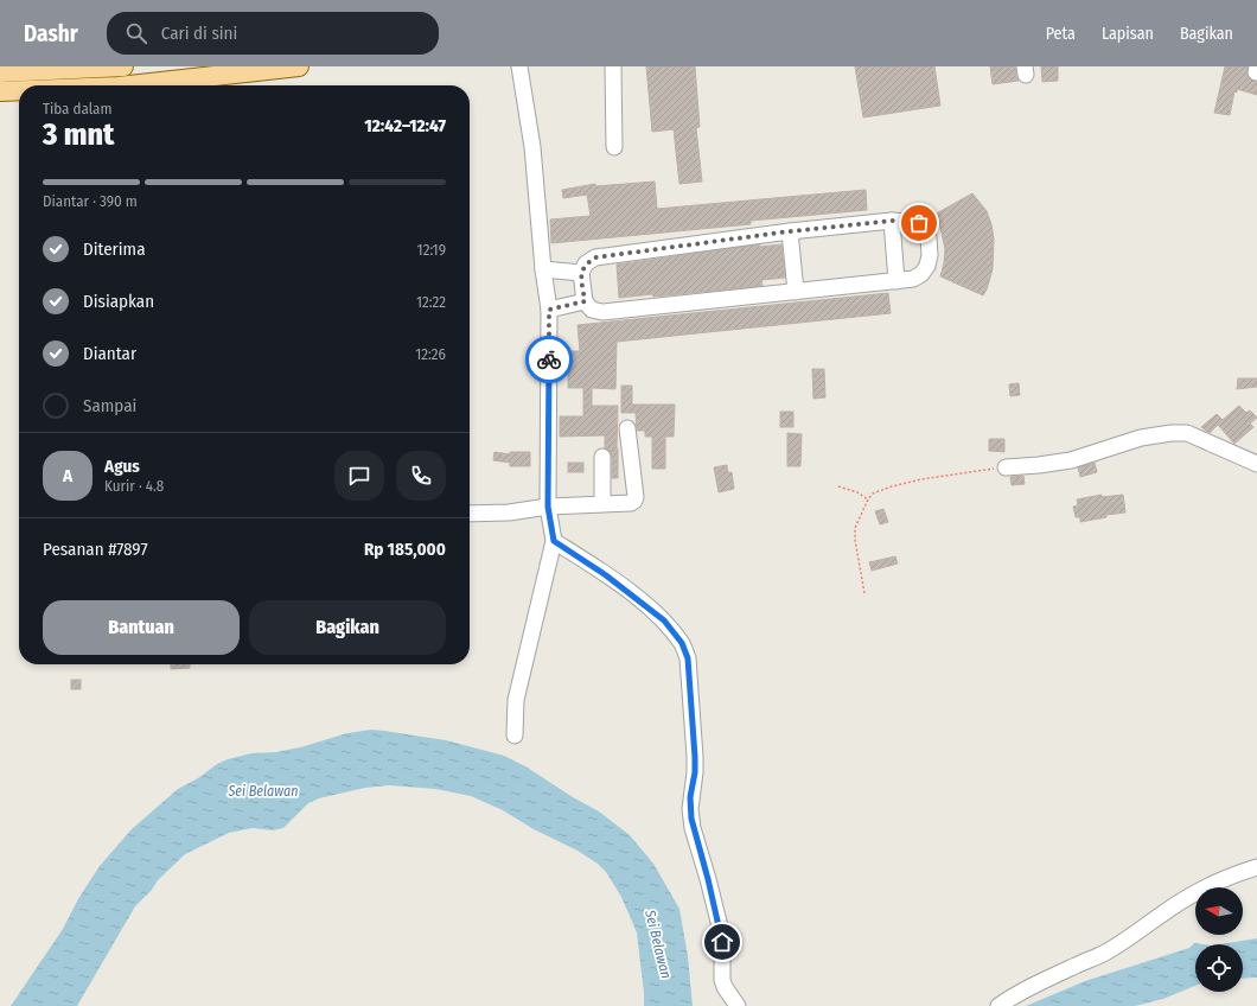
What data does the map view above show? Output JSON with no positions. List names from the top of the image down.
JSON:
{
  "water": ["Sei Belawan"],
  "north": "left",
  "page": {
    "header": "Dashr",
    "search": "Cari di sini",
    "nav": ["Peta", "Lapisan", "Bagikan"],
    "heading": ["3 mnt", "Tiba dalam", "12:42–12:47"],
    "panel": [
      "Agus",
      "Kurir · 4.8",
      "Pesanan #7897",
      "Rp 185,000"
    ],
    "bar": "Diantar · 390 m",
    "list": [
      ["Diterima", "12:19"],
      ["Disiapkan", "12:22"],
      ["Diantar", "12:26"],
      "Sampai"
    ],
    "round": "A",
    "buttons": ["Bantuan", "Bagikan"]
  }
}
